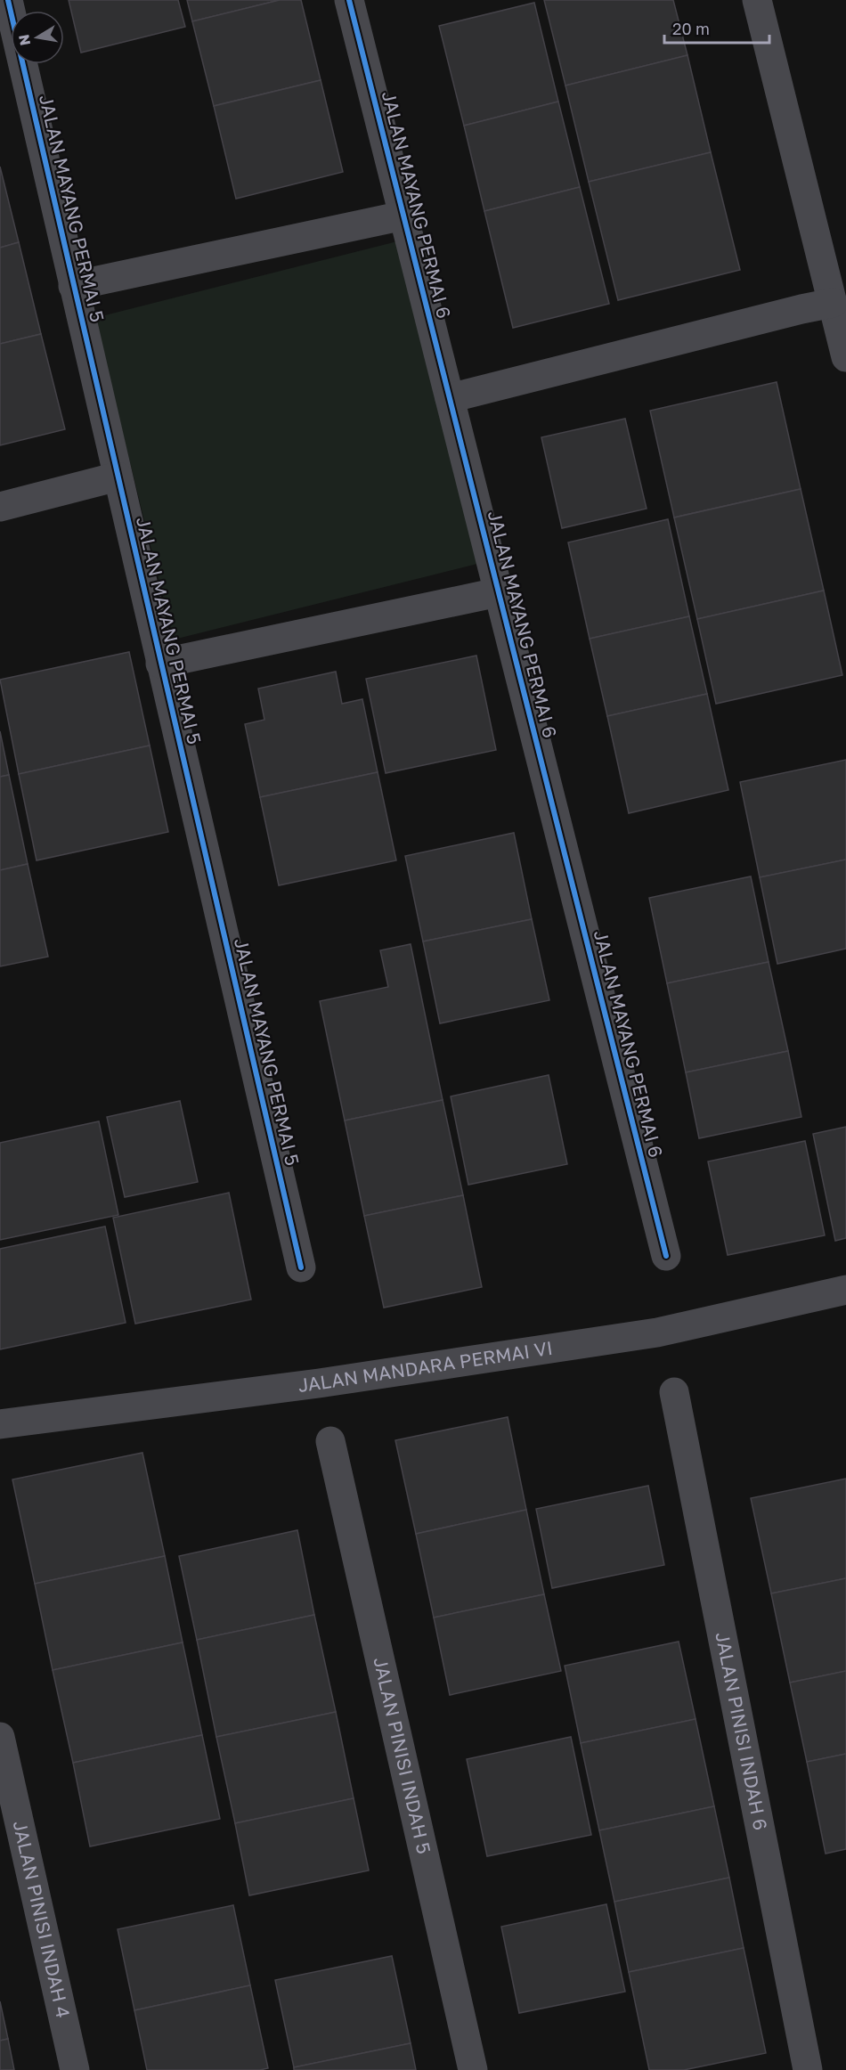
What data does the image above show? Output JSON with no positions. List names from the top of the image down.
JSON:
{
  "streets": {
    "street": [
      "JALAN MAYANG PERMAI 6",
      "JALAN MAYANG PERMAI 5",
      "JALAN MANDARA PERMAI VI",
      "JALAN PINISI INDAH 6",
      "JALAN PINISI INDAH 5",
      "JALAN PINISI INDAH 4"
    ]
  },
  "scale_bar": "20 m",
  "north": "left"
}
